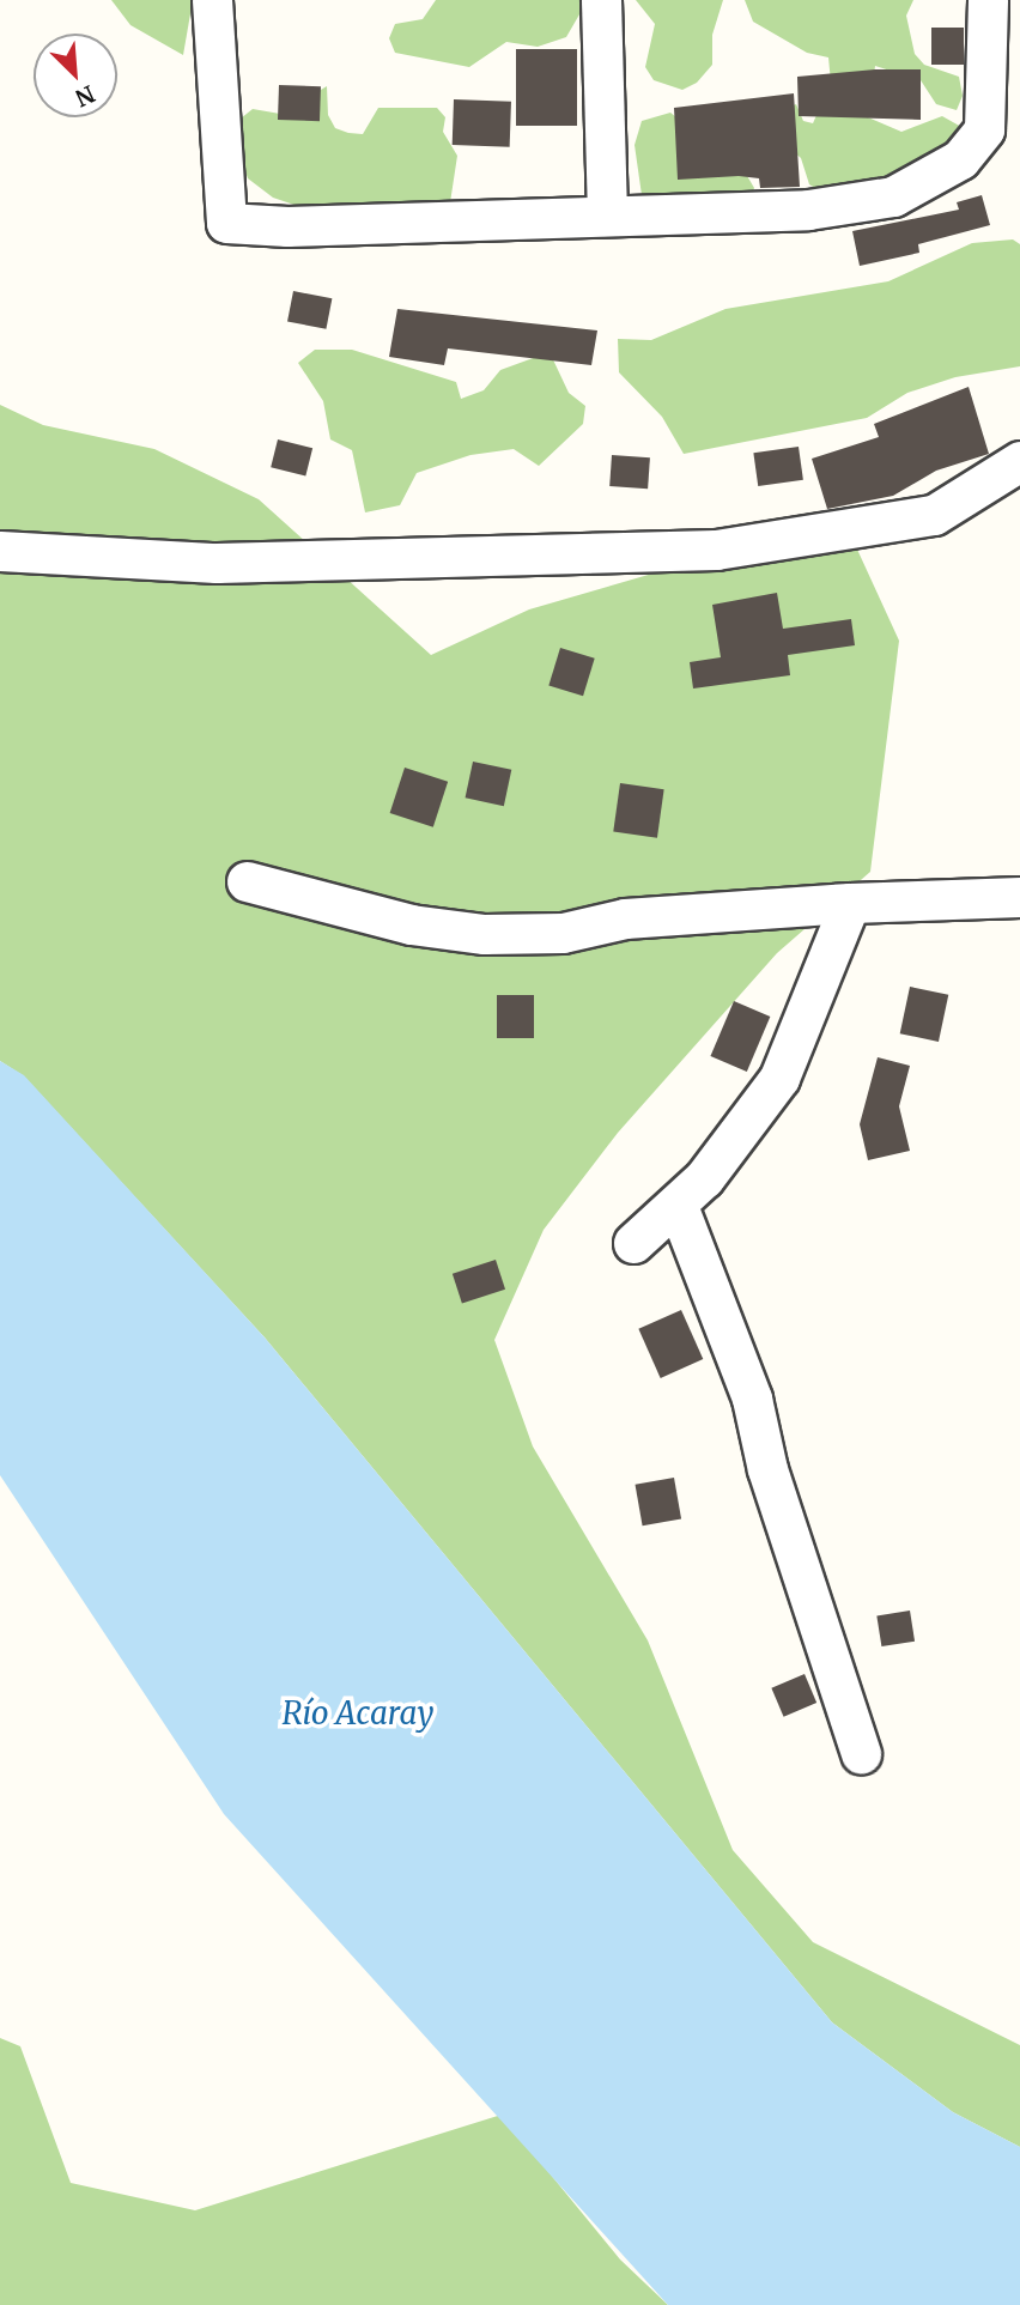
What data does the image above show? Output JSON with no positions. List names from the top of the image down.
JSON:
{
  "water": ["Río Acaray"],
  "north": "bottom right"
}
